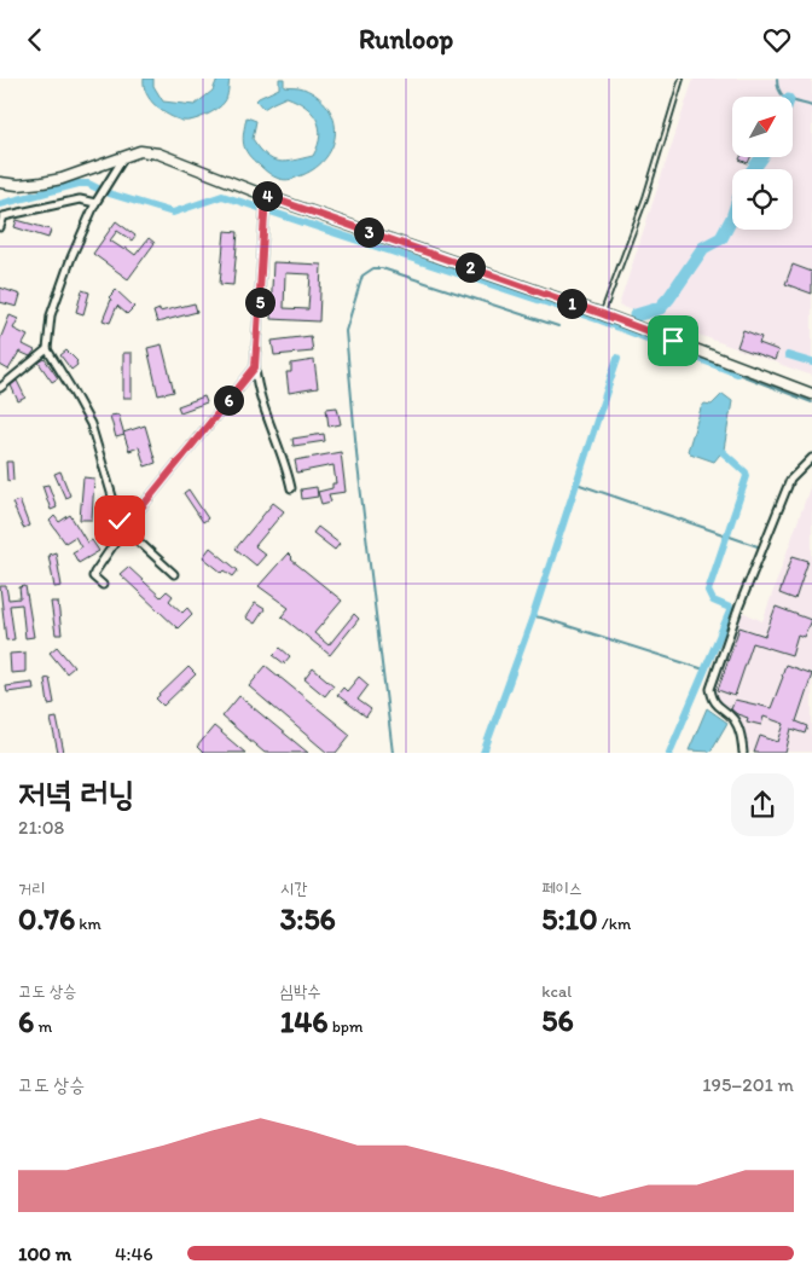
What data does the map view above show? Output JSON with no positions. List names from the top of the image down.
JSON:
{
  "north": "top right",
  "page": {
    "header": "Runloop",
    "pins": [
      "4",
      "3",
      "2",
      "5",
      "1",
      "6"
    ],
    "heading": ["저녁 러닝", "21:08"],
    "stats": [
      ["거리", "0.76 km"],
      ["시간", "3:56"],
      ["페이스", "5:10 /km"],
      ["고도 상승", "6 m"],
      ["심박수", "146 bpm"],
      ["kcal", "56"]
    ],
    "chart": ["고도 상승", "195–201 m"],
    "list": [
      {
        "name": "100 m",
        "note": "4:46"
      }
    ]
  }
}
